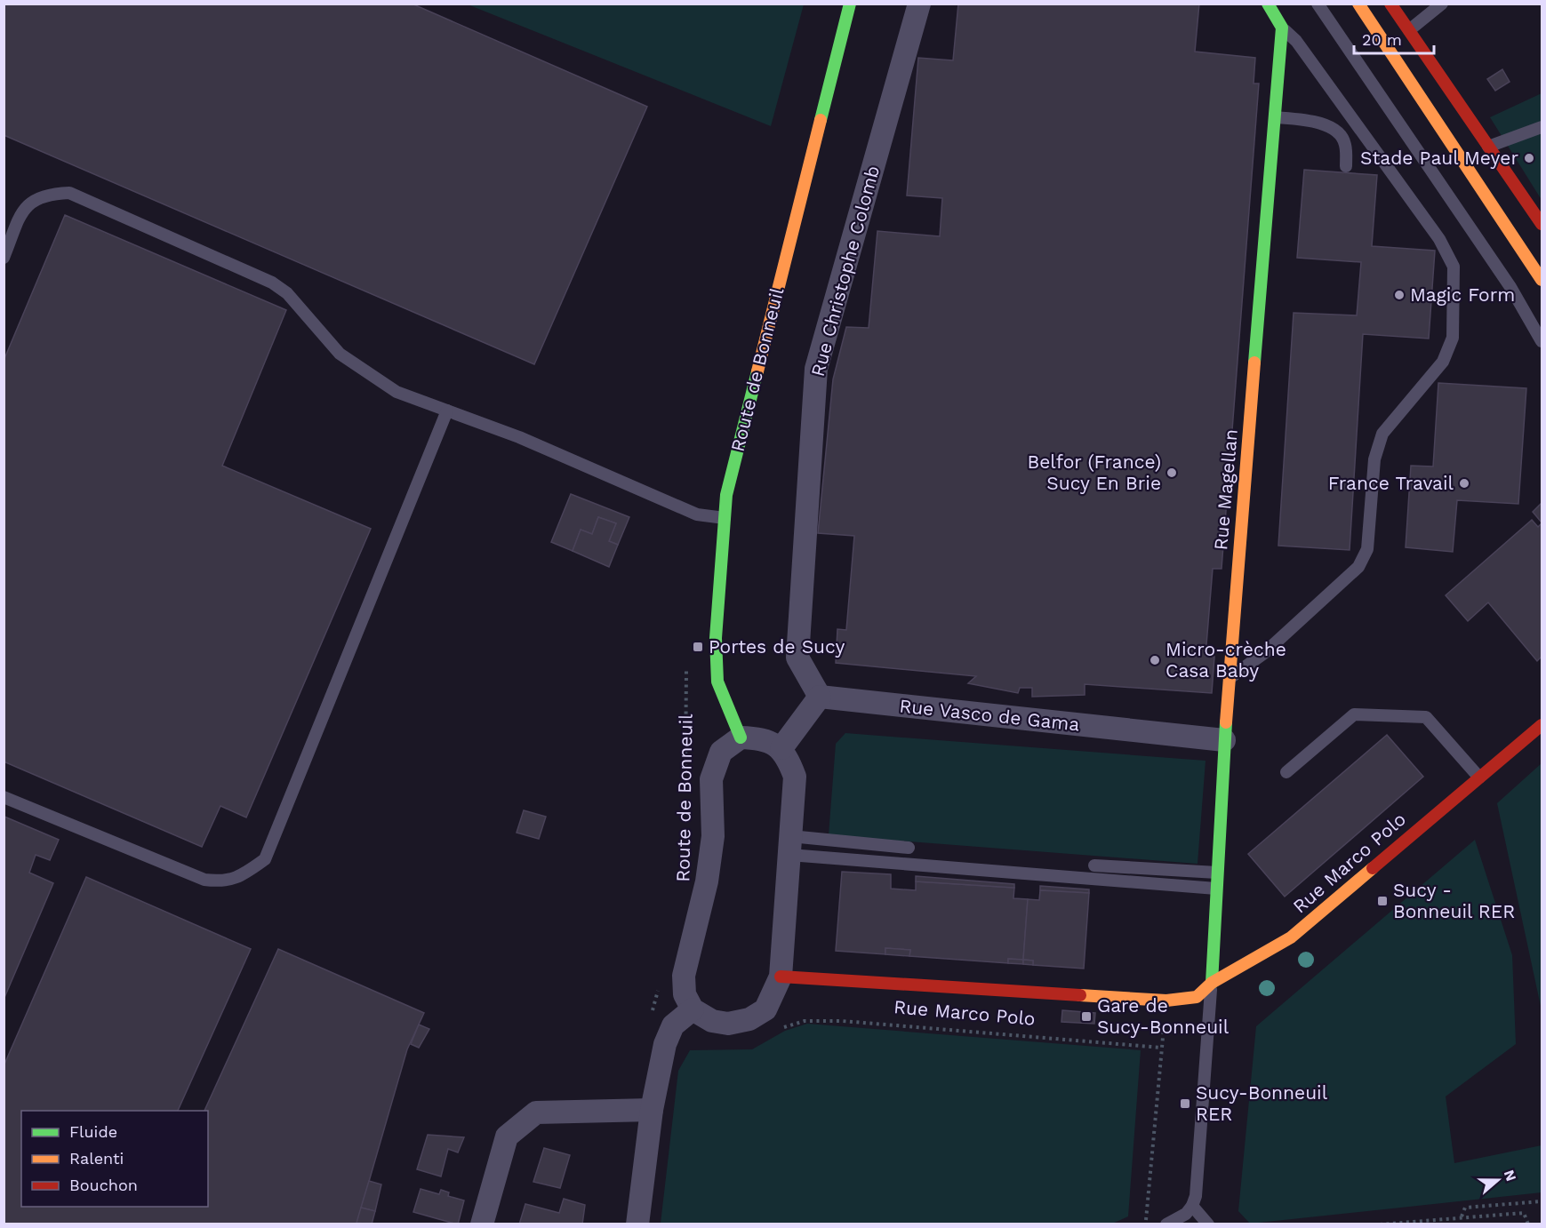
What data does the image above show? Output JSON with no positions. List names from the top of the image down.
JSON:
{
  "streets": {
    "street": [
      "Rue Christophe Colomb",
      "Route de Bonneuil",
      "Rue Magellan",
      "Rue Vasco de Gama",
      "Rue Marco Polo"
    ]
  },
  "crossings": [
    ["Rue Christophe Colomb", "Rue Vasco de Gama"],
    ["Rue Magellan", "Rue Vasco de Gama"],
    ["Rue Magellan", "Rue Marco Polo"]
  ],
  "places": {
    "other": [
      "Stade Paul Meyer",
      "Magic Form",
      "Belfor (France) Sucy En Brie",
      "France Travail",
      "Micro-crèche Casa Baby"
    ],
    "transit": [
      "Portes de Sucy",
      "Sucy - Bonneuil RER",
      "Gare de Sucy-Bonneuil",
      "Sucy-Bonneuil RER"
    ]
  },
  "legend": ["Fluide", "Ralenti", "Bouchon"],
  "scale_bar": "20 m",
  "north": "right"
}
